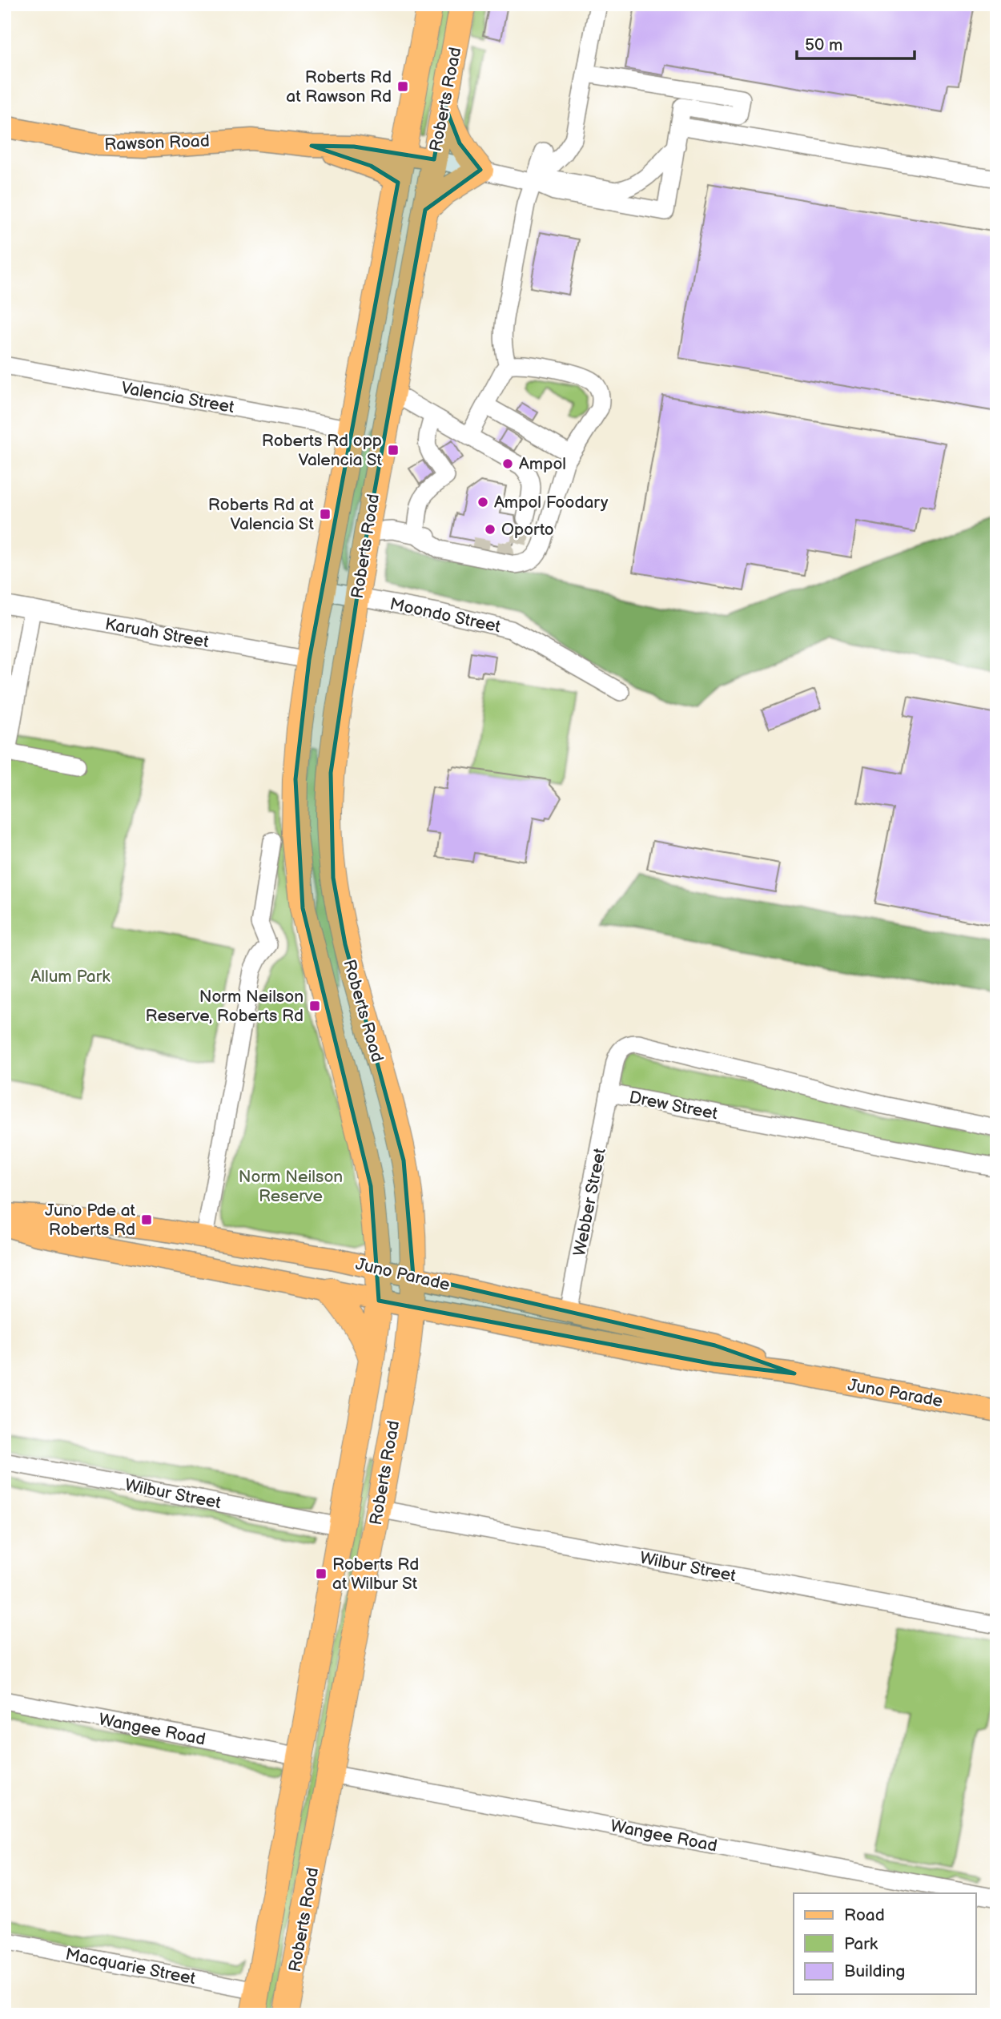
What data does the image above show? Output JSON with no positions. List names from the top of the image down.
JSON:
{
  "streets": {
    "highway": ["Roberts Road"],
    "main road": ["Rawson Road", "Juno Parade"],
    "street": [
      "Valencia Street",
      "Moondo Street",
      "Karuah Street",
      "Drew Street",
      "Webber Street",
      "Wilbur Street",
      "Wangee Road",
      "Macquarie Street"
    ]
  },
  "crossings": [
    ["Roberts Road", "Rawson Road"],
    ["Roberts Road", "Valencia Street"],
    ["Roberts Road", "Moondo Street"],
    ["Roberts Road", "Karuah Street"],
    ["Roberts Road", "Juno Parade"],
    ["Roberts Road", "Wilbur Street"],
    ["Roberts Road", "Wangee Road"],
    ["Roberts Road", "Macquarie Street"],
    ["Drew Street", "Webber Street"],
    ["Webber Street", "Juno Parade"]
  ],
  "parks": ["Allum Park", "Norm Neilson Reserve"],
  "places": {
    "transit": [
      "Roberts Rd at Rawson Rd",
      "Roberts Rd opp Valencia St",
      "Roberts Rd at Valencia St",
      "Norm Neilson Reserve, Roberts Rd",
      "Juno Pde at Roberts Rd",
      "Roberts Rd at Wilbur St"
    ],
    "other": ["Ampol", "Ampol Foodary", "Oporto"]
  },
  "legend": ["Road", "Park", "Building"],
  "scale_bar": "50 m"
}
